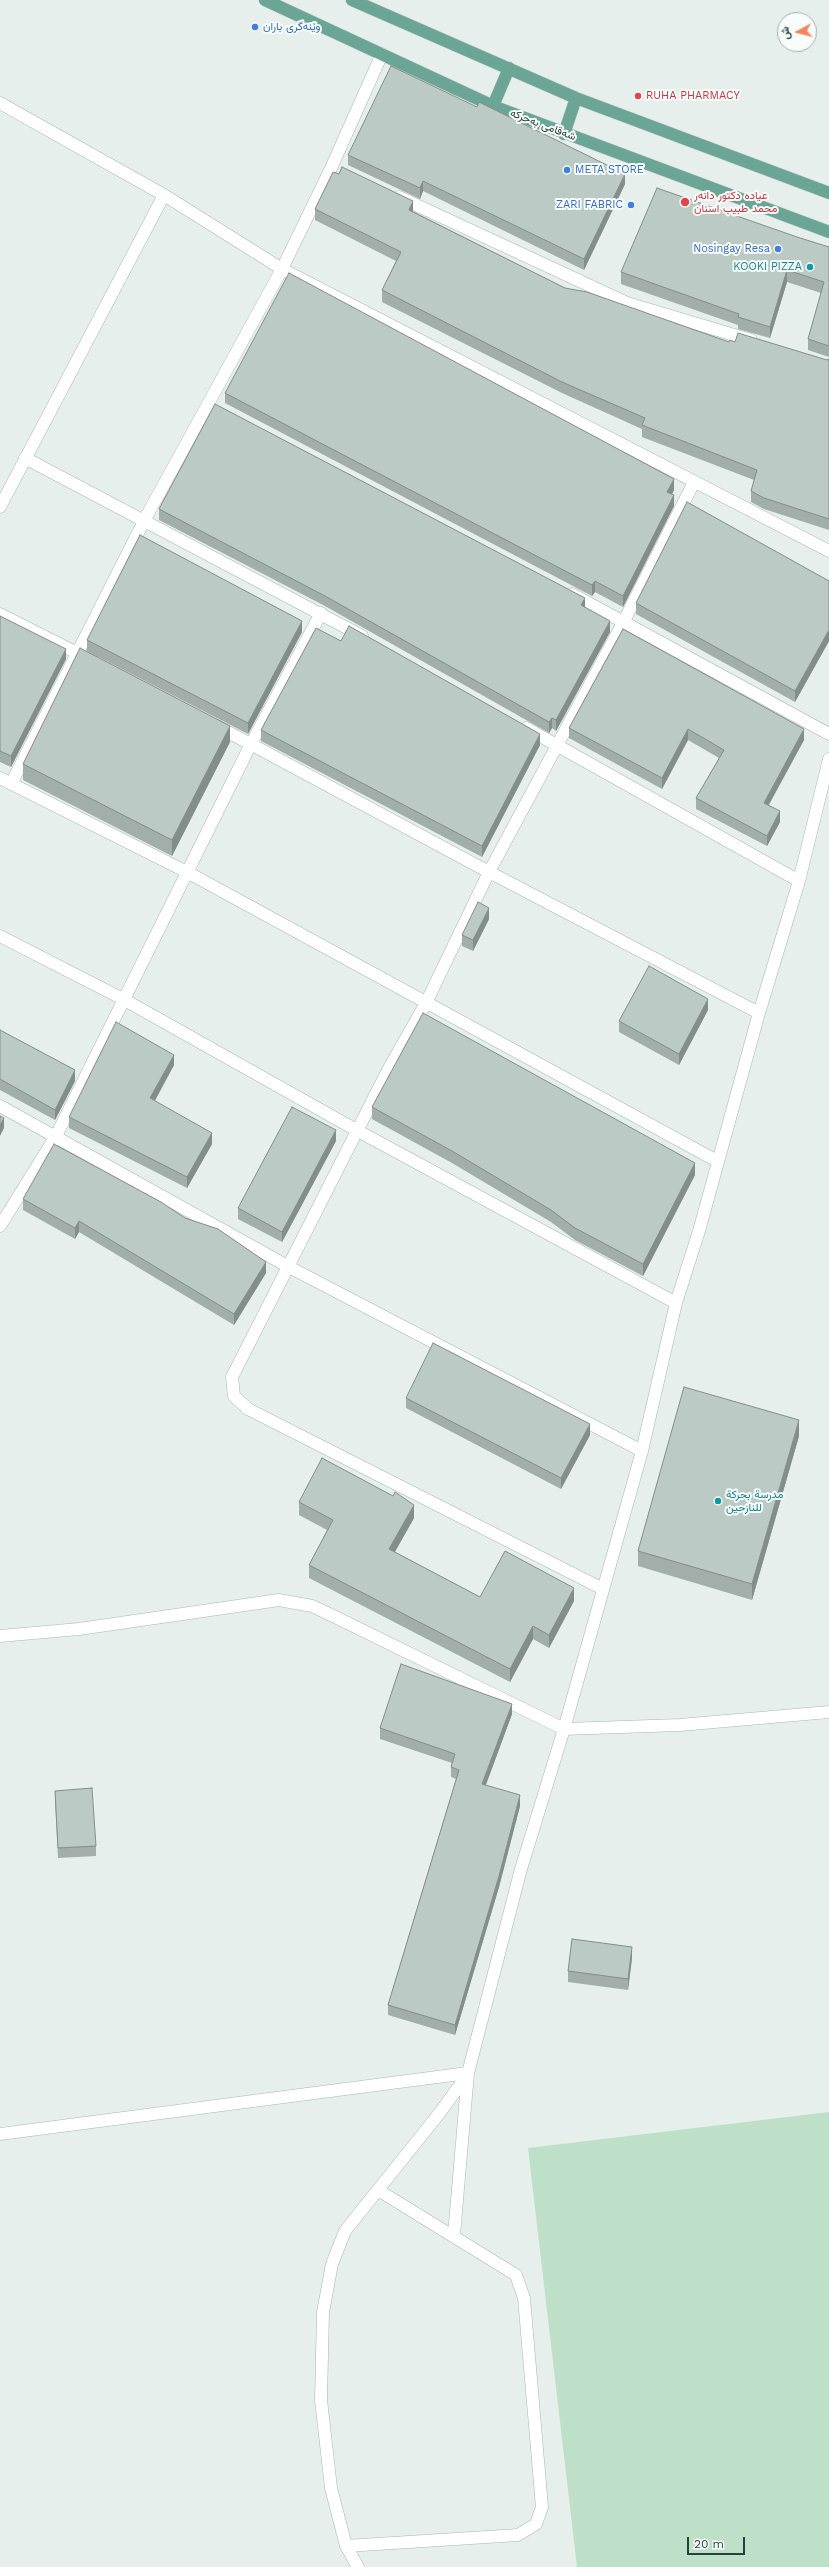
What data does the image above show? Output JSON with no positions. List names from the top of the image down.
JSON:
{
  "streets": {
    "main road": ["شەقامی بەحرکە"]
  },
  "places": [
    "وێنەگری باران",
    "RUHA PHARMACY",
    "META STORE",
    "عياده دكتور دانەر محمد طبيب اسنان",
    "ZARI FABRIC",
    "Nosingay Resa",
    "KOOKI PIZZA",
    "مدرسة بحركة للنازحين"
  ],
  "scale_bar": "20 m",
  "north": "left"
}
